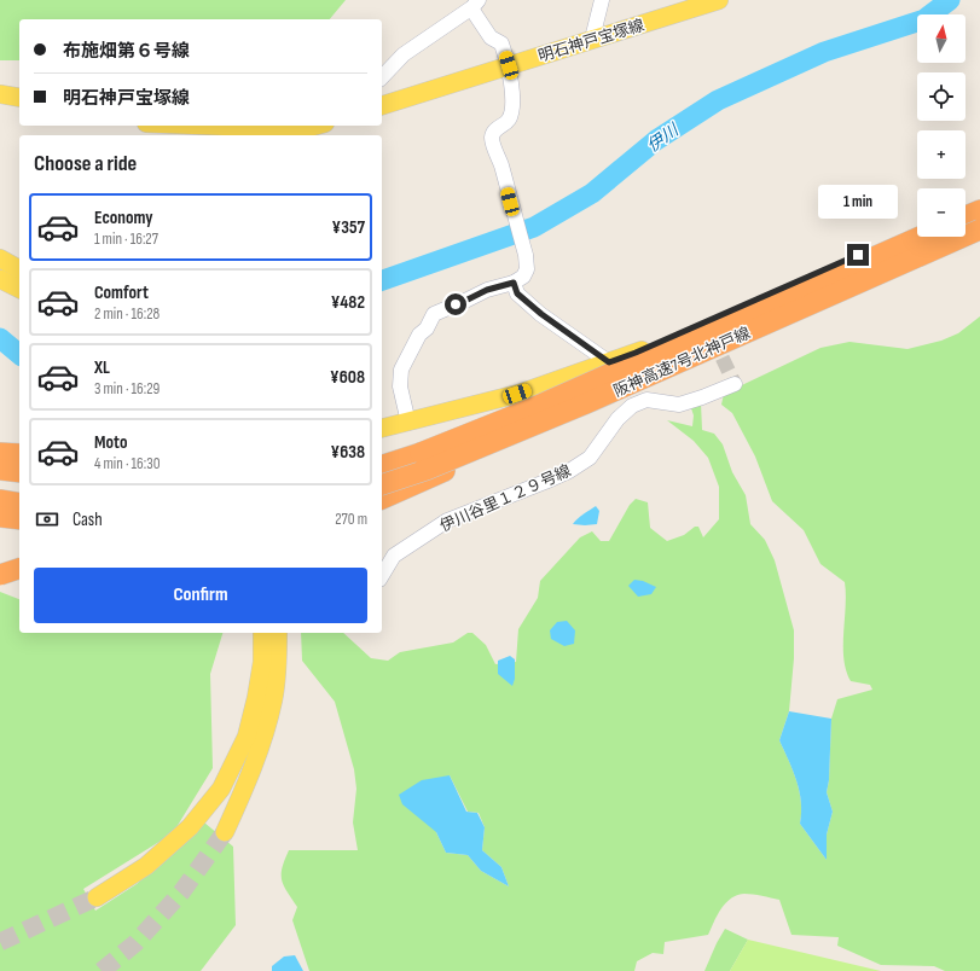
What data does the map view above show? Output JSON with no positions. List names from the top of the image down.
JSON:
{
  "streets": {
    "highway": ["阪神高速7号北神戸線"],
    "main road": ["明石神戸宝塚線"],
    "street": ["伊川谷里１２９号線"]
  },
  "water": ["伊川"],
  "north": "top",
  "page": {
    "map_buttons": ["+", "−"],
    "banner": ["布施畑第６号線", "明石神戸宝塚線"],
    "heading": "Choose a ride",
    "bubble": "1 min",
    "list": [
      {
        "name": "Economy",
        "note": "1 min · 16:27",
        "value": "¥357"
      },
      {
        "name": "Comfort",
        "note": "2 min · 16:28",
        "value": "¥482"
      },
      {
        "name": "XL",
        "note": "3 min · 16:29",
        "value": "¥608"
      },
      {
        "name": "Moto",
        "note": "4 min · 16:30",
        "value": "¥638"
      }
    ],
    "pay": ["Cash", "270 m"],
    "buttons": "Confirm"
  }
}
